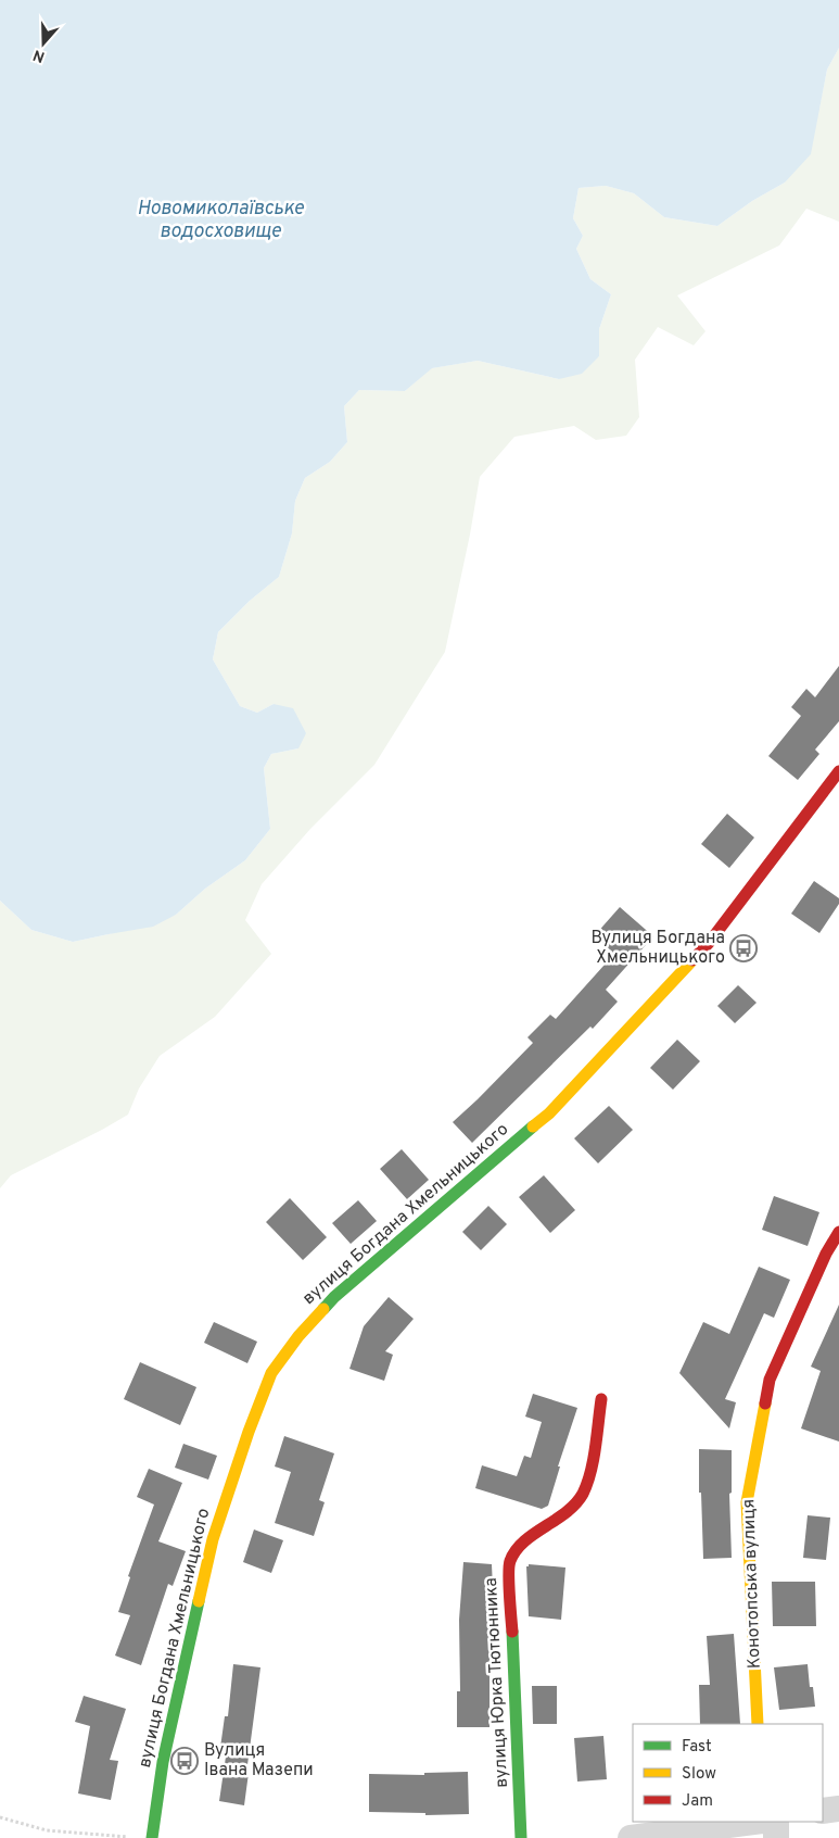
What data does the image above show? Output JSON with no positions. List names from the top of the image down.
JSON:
{
  "streets": {
    "street": ["вулиця Богдана Хмельницького", "Конотопська вулиця", "вулиця Юрка Тютюнника"]
  },
  "water": ["Новомиколаївське водосховище"],
  "places": {
    "bus stop": ["Вулиця Богдана Хмельницького", "Вулиця Івана Мазепи"]
  },
  "legend": ["Fast", "Slow", "Jam"],
  "north": "bottom"
}
